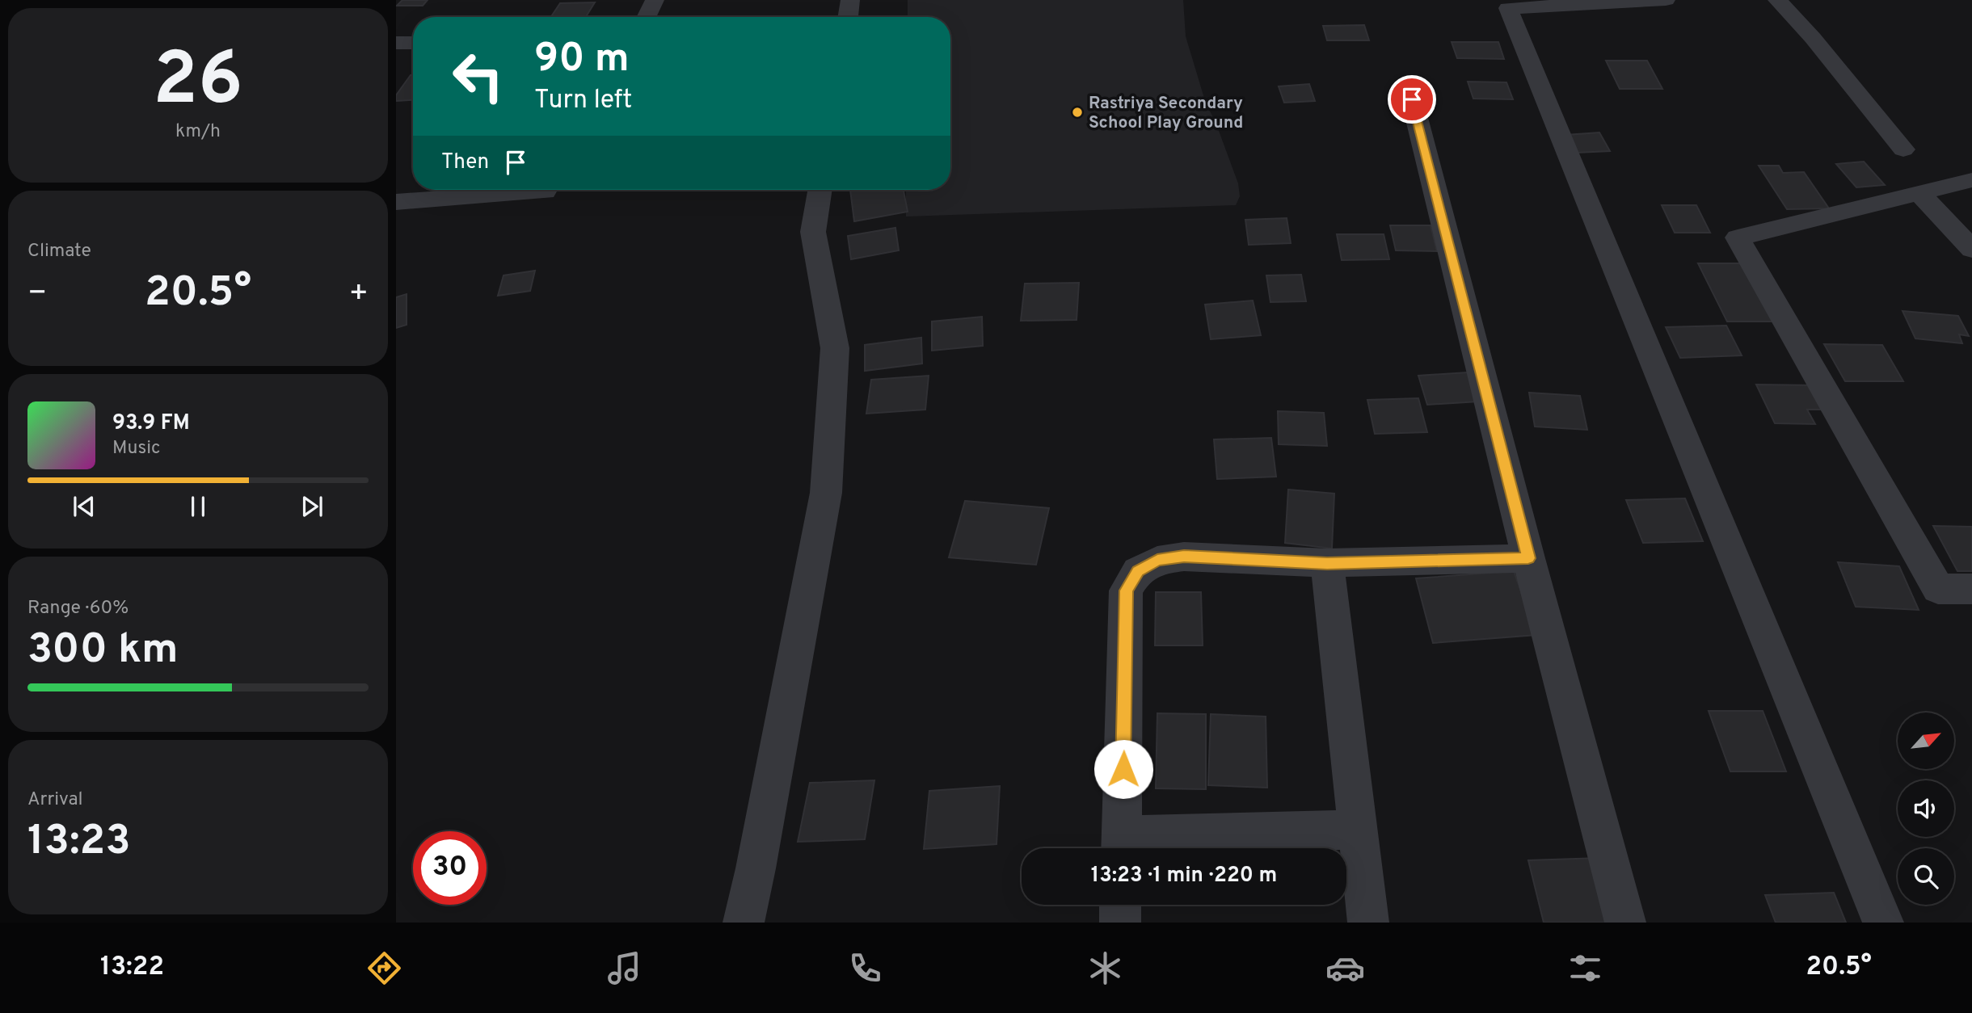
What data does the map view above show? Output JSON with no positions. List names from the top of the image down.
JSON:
{
  "places": ["Rastriya Secondary School Play Ground"],
  "north": "top right",
  "page": {
    "tile": [
      ["26", "km/h"],
      "Climate",
      ["Range · 60%", "300 km"],
      ["Arrival", "13:23"]
    ],
    "turn": ["90 m", "Turn left"],
    "then": "Then",
    "heat": ["−", "20.5°", "+"],
    "song": ["93.9 FM", "Music"],
    "limit": "30",
    "trip": "13:23 · 1 min · 220 m",
    "tabs": ["13:22", "20.5°"]
  }
}
